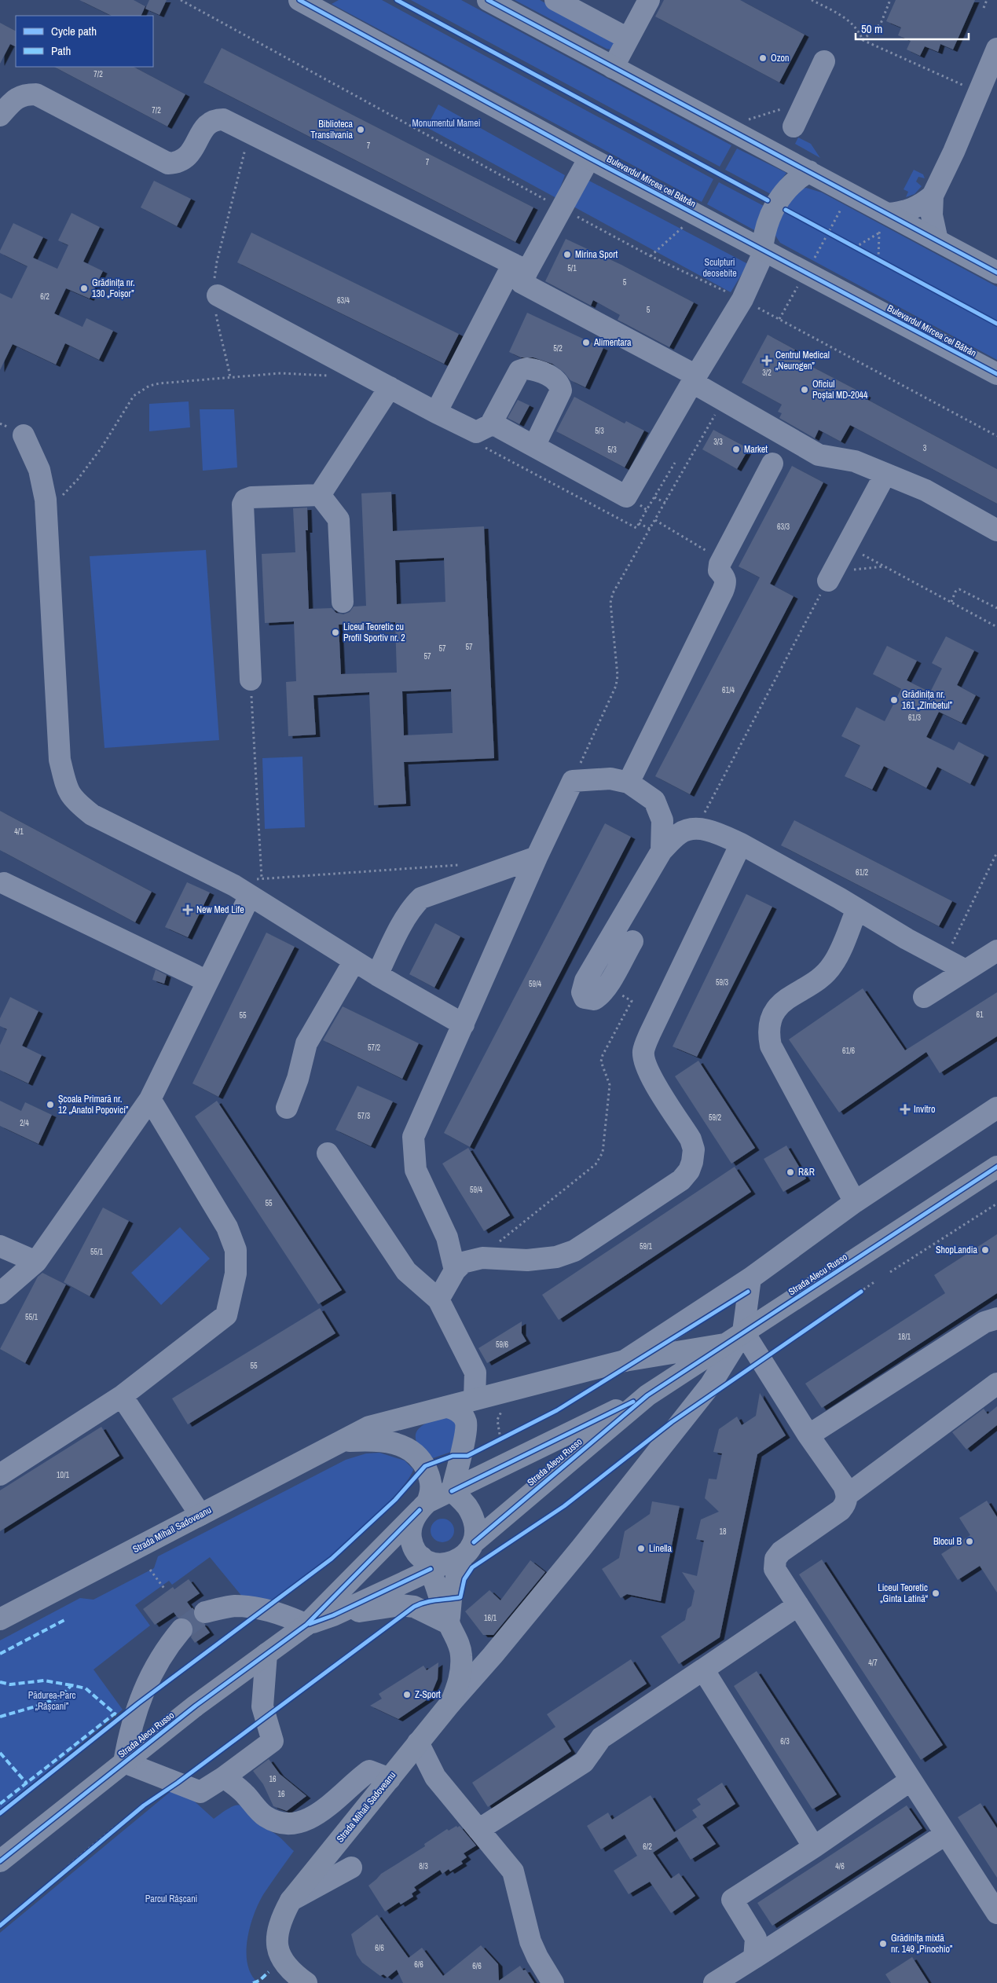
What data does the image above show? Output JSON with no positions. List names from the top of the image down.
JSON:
{
  "streets": {
    "main road": ["Bulevardul Mircea cel Bătrân", "Strada Alecu Russo", "Strada Mihail Sadoveanu"]
  },
  "crossings": [
    ["Strada Alecu Russo", "Strada Mihail Sadoveanu"]
  ],
  "parks": [
    "Monumentul Mamei",
    "Sculpturi deosebite",
    "Pădurea-Parc „Râșcani”",
    "Parcul Râșcani"
  ],
  "places": {
    "other": [
      "Ozon",
      "Biblioteca Transilvania",
      "Mirina Sport",
      "Grădinița nr. 130 „Foișor”",
      "Alimentara",
      "Oficiul Poștal MD-2044",
      "Market",
      "Liceul Teoretic cu Profil Sportiv nr. 2",
      "Grădinița nr. 161 „Zîmbetul”",
      "Școala Primară nr. 12 „Anatol Popovici”",
      "R&R",
      "ShopLandia",
      "Blocul B",
      "Linella",
      "Liceul Teoretic „Ginta Latină“",
      "Z-Sport",
      "Grădinița mixtă nr. 149 „Pinochio”"
    ],
    "health": ["Centrul Medical „Neurogen”", "New Med Life", "Invitro"]
  },
  "house_numbers": [
    "7/2",
    "7/2",
    "7",
    "7",
    "5/1",
    "5",
    "6/2",
    "63/4",
    "5",
    "5/2",
    "3/2",
    "5/3",
    "3/3",
    "3",
    "5/3",
    "63/3",
    "57",
    "57",
    "57",
    "61/4",
    "61/3",
    "4/1",
    "61/2",
    "59/3",
    "59/4",
    "61",
    "55",
    "57/2",
    "61/6",
    "57/3",
    "59/2",
    "2/4",
    "59/4",
    "55",
    "59/1",
    "55/1",
    "55/1",
    "18/1",
    "59/6",
    "55",
    "10/1",
    "18",
    "16/1",
    "4/7",
    "6/3",
    "16",
    "16",
    "6/2",
    "8/3",
    "4/6",
    "6/6",
    "6/6",
    "6/6"
  ],
  "legend": ["Cycle path", "Path"],
  "scale_bar": "50 m"
}
